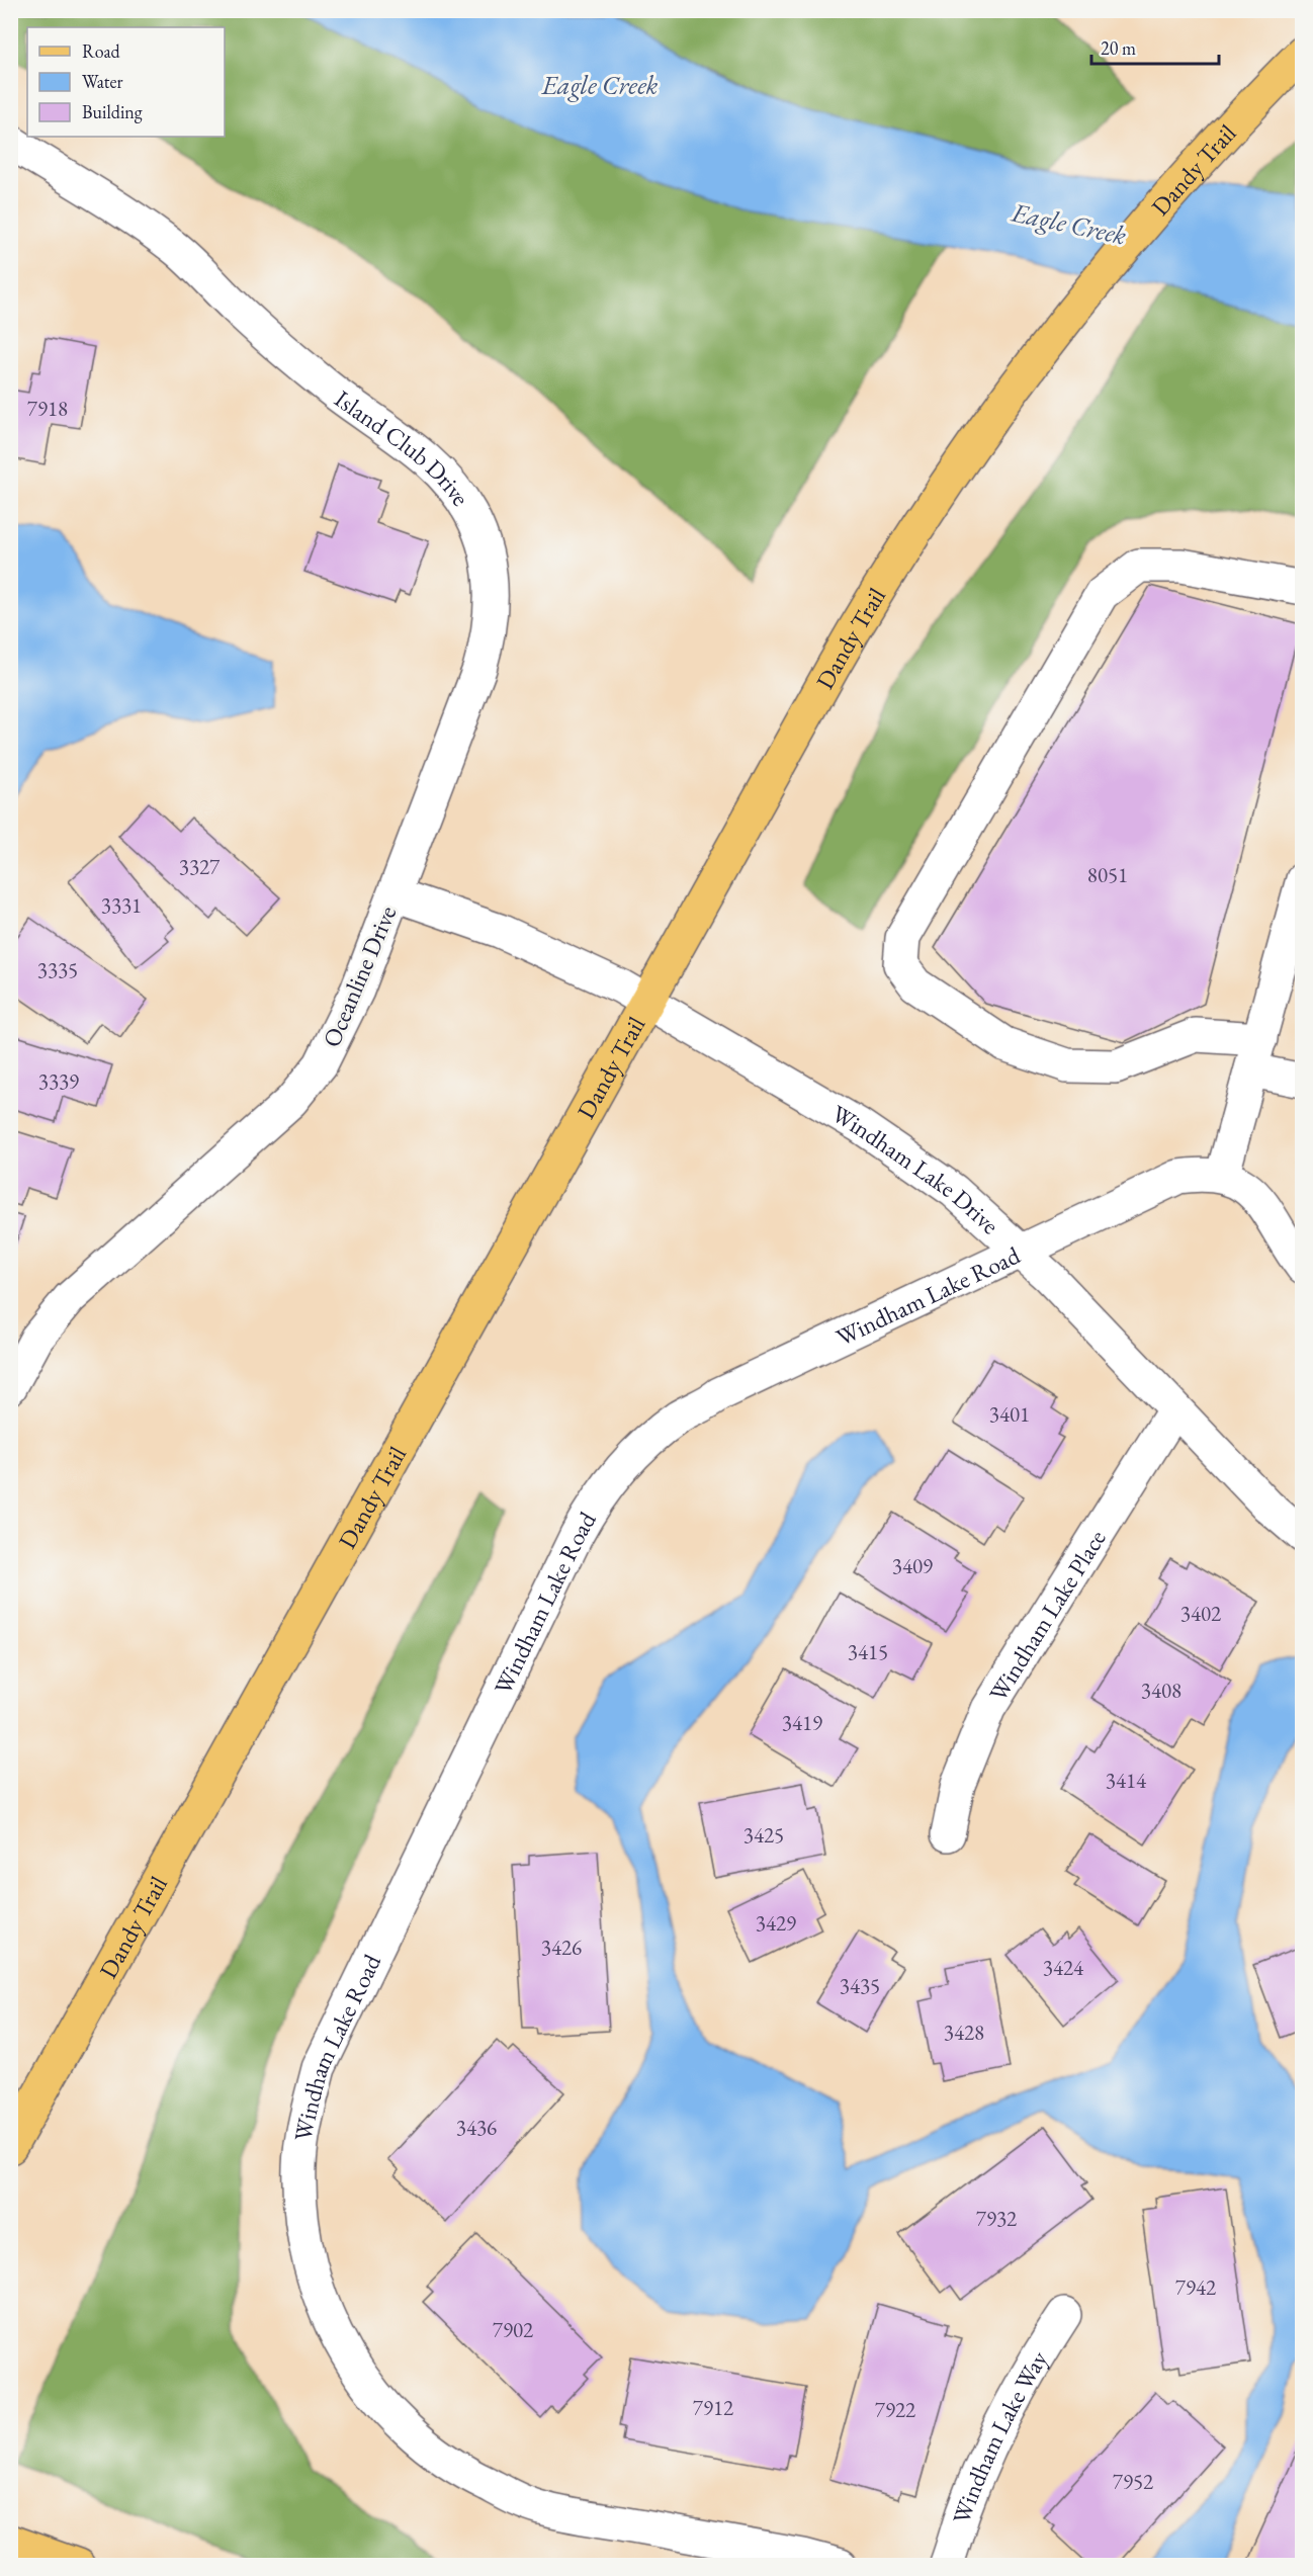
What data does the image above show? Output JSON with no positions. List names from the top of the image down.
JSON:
{
  "streets": {
    "main road": ["Dandy Trail"],
    "street": [
      "Island Club Drive",
      "Oceanline Drive",
      "Windham Lake Drive",
      "Windham Lake Road",
      "Windham Lake Place",
      "Windham Lake Way"
    ]
  },
  "crossings": [
    ["Dandy Trail", "Oceanline Drive"],
    ["Dandy Trail", "Windham Lake Drive"],
    ["Island Club Drive", "Oceanline Drive"],
    ["Oceanline Drive", "Windham Lake Drive"],
    ["Windham Lake Drive", "Windham Lake Road"],
    ["Windham Lake Drive", "Windham Lake Place"]
  ],
  "water": ["Eagle Creek"],
  "house_numbers": [
    "7918",
    "3327",
    "8051",
    "3331",
    "3335",
    "3339",
    "3401",
    "3409",
    "3402",
    "3415",
    "3408",
    "3419",
    "3414",
    "3425",
    "3429",
    "3426",
    "3424",
    "3435",
    "3428",
    "3436",
    "7932",
    "7942",
    "7902",
    "7912",
    "7922",
    "7952"
  ],
  "legend": ["Road", "Water", "Building"],
  "scale_bar": "20 m"
}
